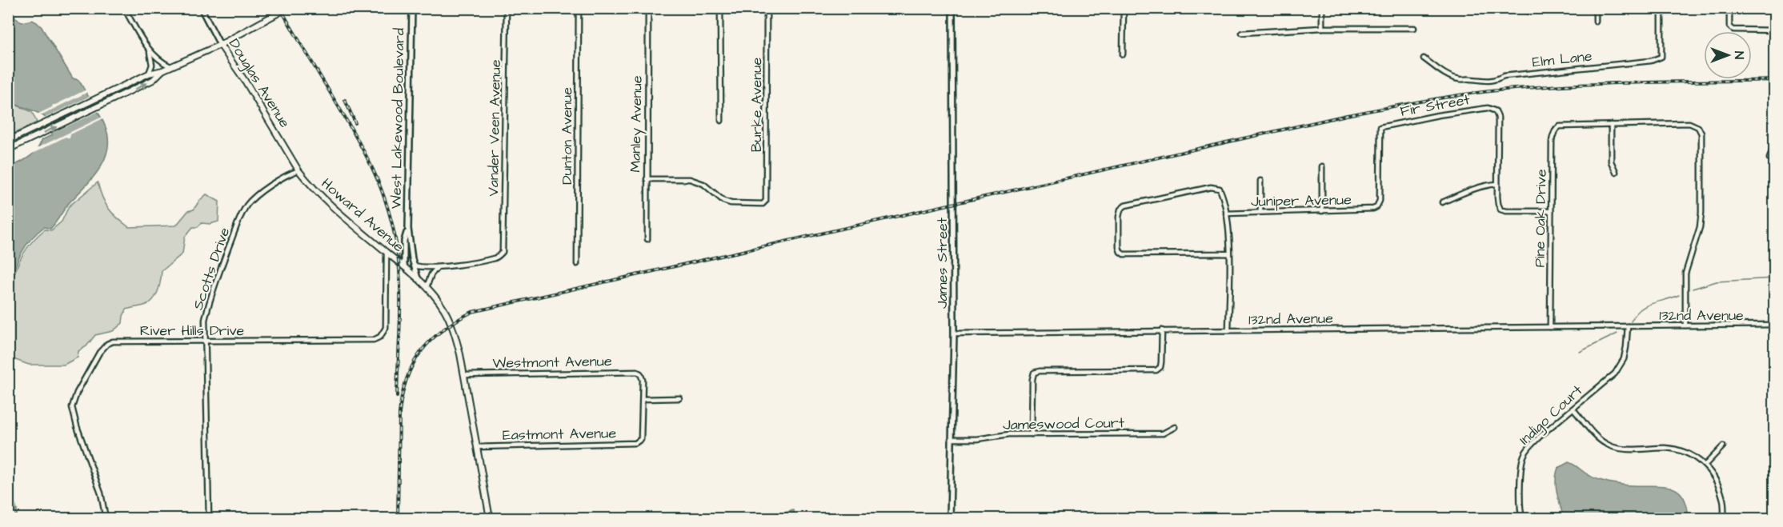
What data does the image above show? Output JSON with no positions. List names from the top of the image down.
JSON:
{
  "streets": {
    "main road": ["Douglas Avenue", "Howard Avenue"],
    "street": [
      "Elm Lane",
      "Burke Avenue",
      "Fir Street",
      "West Lakewood Boulevard",
      "Manley Avenue",
      "Vander Veen Avenue",
      "Dunton Avenue",
      "Juniper Avenue",
      "Pine Oak Drive",
      "James Street",
      "Scotts Drive",
      "132nd Avenue",
      "River Hills Drive",
      "Westmont Avenue",
      "Indigo Court",
      "Jameswood Court",
      "Eastmont Avenue"
    ]
  },
  "crossings": [
    ["Douglas Avenue", "Howard Avenue"],
    ["Douglas Avenue", "Scotts Drive"],
    ["Burke Avenue", "Manley Avenue"],
    ["Fir Street", "Juniper Avenue"],
    ["West Lakewood Boulevard", "Howard Avenue"],
    ["Howard Avenue", "Scotts Drive"],
    ["Howard Avenue", "River Hills Drive"],
    ["Howard Avenue", "Westmont Avenue"],
    ["Howard Avenue", "Eastmont Avenue"],
    ["Pine Oak Drive", "132nd Avenue"],
    ["James Street", "132nd Avenue"],
    ["James Street", "Jameswood Court"],
    ["Scotts Drive", "River Hills Drive"],
    ["132nd Avenue", "Indigo Court"],
    ["Westmont Avenue", "Eastmont Avenue"]
  ],
  "north": "right"
}
